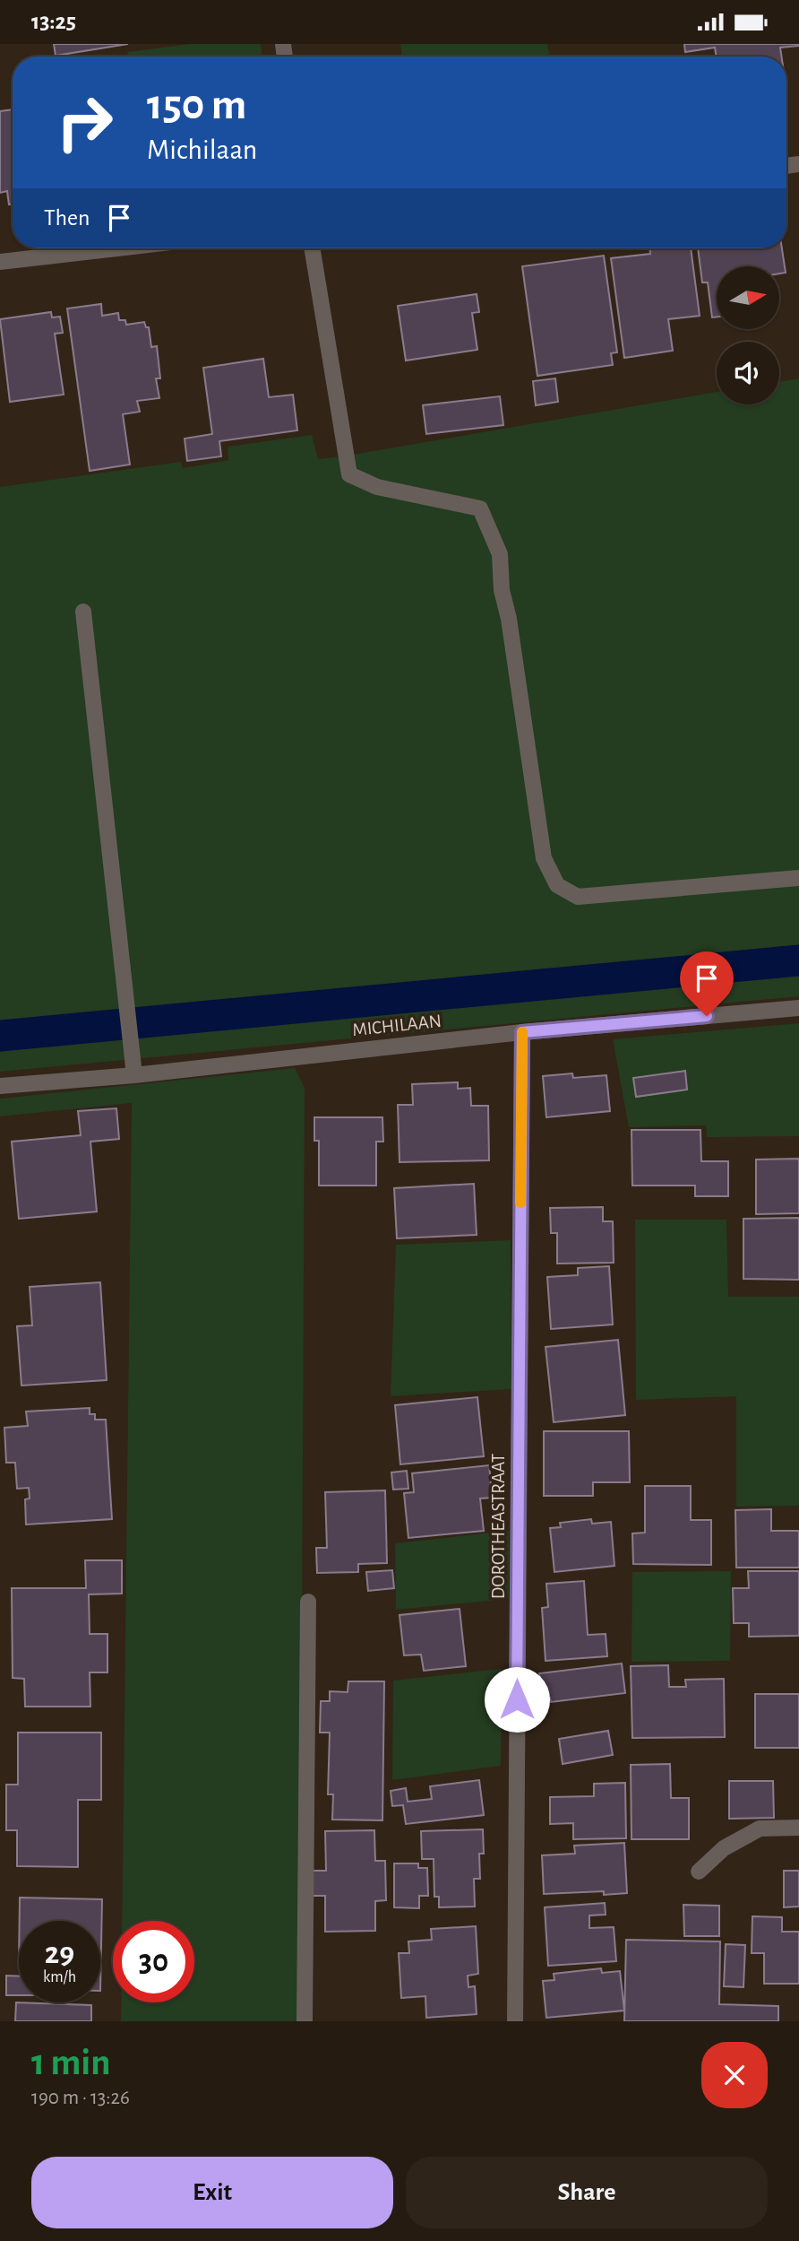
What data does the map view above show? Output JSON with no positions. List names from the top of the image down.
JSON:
{
  "streets": {
    "street": ["MICHILAAN", "DOROTHEASTRAAT"]
  },
  "crossings": [
    ["MICHILAAN", "DOROTHEASTRAAT"]
  ],
  "north": "right",
  "page": {
    "status": "13:25",
    "turn": ["150 m", "Michilaan"],
    "then": "Then",
    "speed": "29 km/h",
    "limit": "30",
    "heading": ["1 min", "190 m · 13:26"],
    "buttons": ["Exit", "Share"]
  }
}
